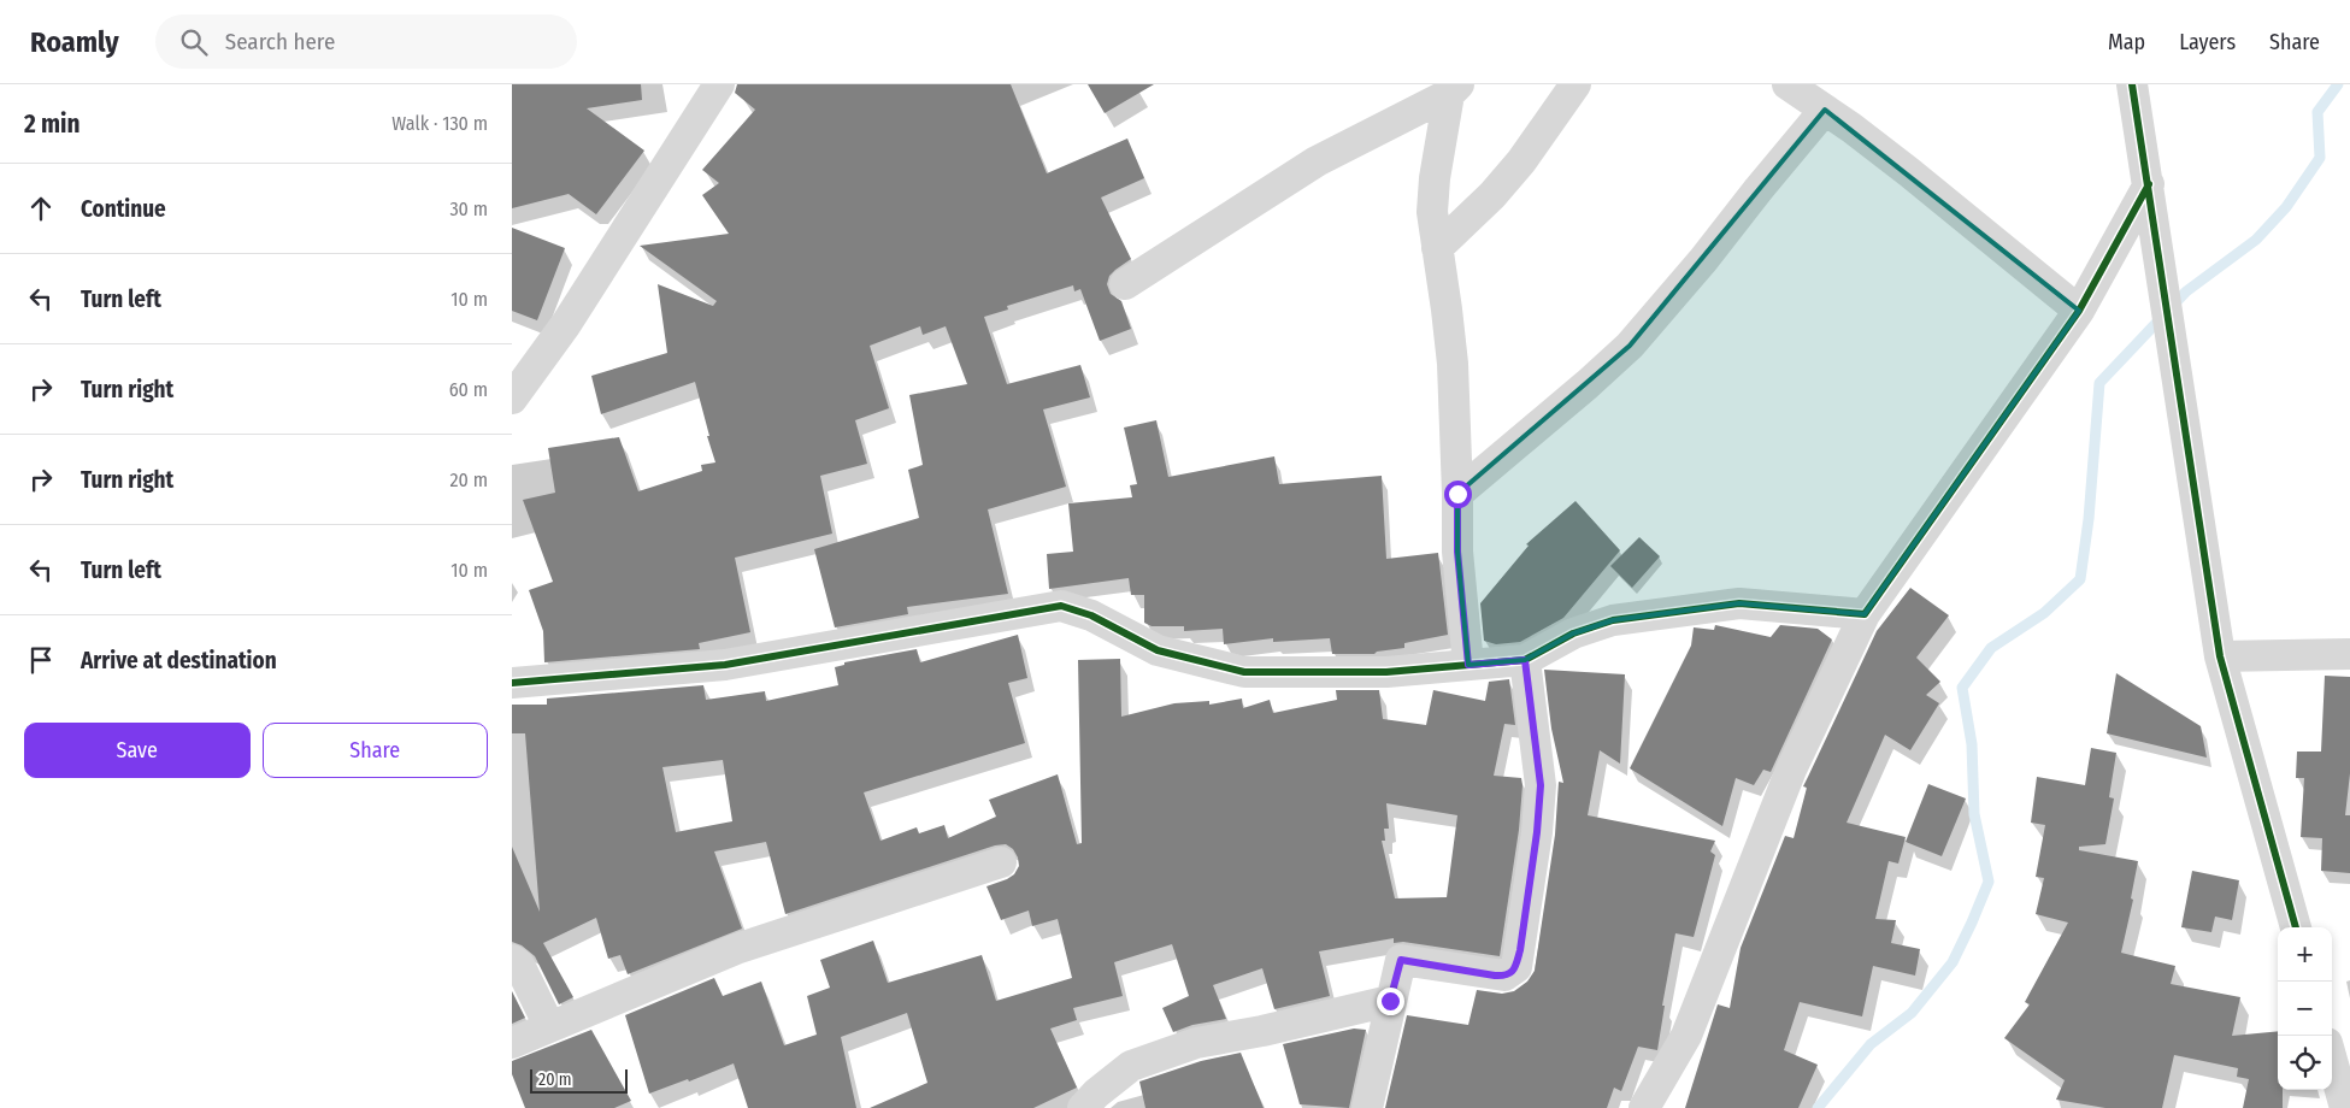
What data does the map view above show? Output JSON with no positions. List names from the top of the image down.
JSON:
{
  "scale_bar": "20 m",
  "page": {
    "header": "Roamly",
    "search": "Search here",
    "nav": ["Map", "Layers", "Share"],
    "heading": ["2 min", "Walk · 130 m"],
    "list": [
      ["Continue", "30 m"],
      ["Turn left", "10 m"],
      ["Turn right", "60 m"],
      ["Turn right", "20 m"],
      ["Turn left", "10 m"],
      "Arrive at destination"
    ],
    "buttons": ["Save", "Share"],
    "map_buttons": ["+", "−"],
    "scale": "20 m"
  }
}
